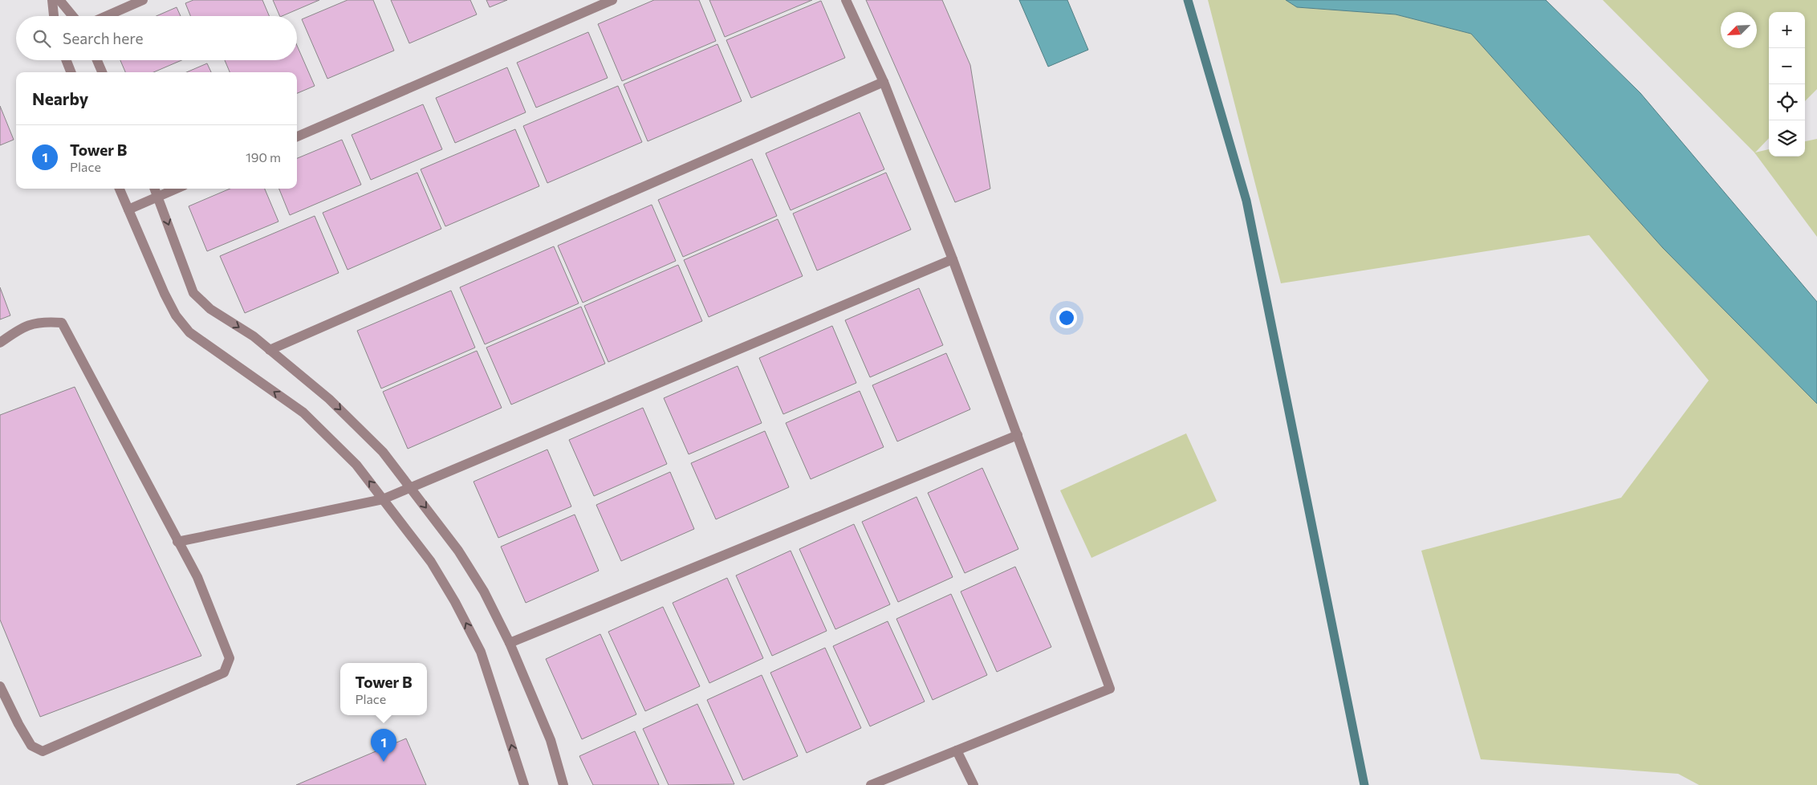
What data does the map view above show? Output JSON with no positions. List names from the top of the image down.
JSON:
{
  "north": "bottom left",
  "page": {
    "map_buttons": ["+", "−"],
    "search": "Search here",
    "heading": "Nearby",
    "list": [
      {
        "mark": "1",
        "name": "Tower B",
        "note": "Place",
        "value": "190 m"
      }
    ],
    "popup": ["Tower B", "Place"],
    "pins": "1"
  }
}
